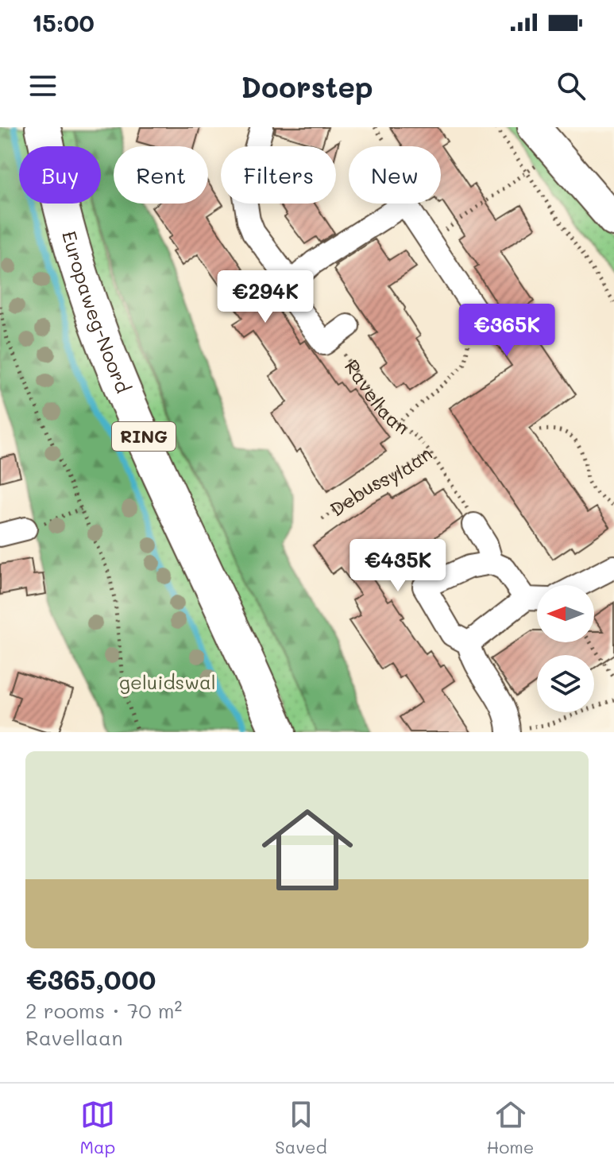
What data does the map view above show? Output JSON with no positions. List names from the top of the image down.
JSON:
{
  "streets": {
    "main road": ["Europaweg-Noord", "RING"],
    "street": ["Ravellaan"],
    "path": ["Debussylaan"]
  },
  "crossings": [
    ["Ravellaan", "Debussylaan"]
  ],
  "parks": ["geluidswal"],
  "north": "left",
  "page": {
    "status": "15:00",
    "header": "Doorstep",
    "chip": [
      "Buy",
      "Rent",
      "Filters",
      "New"
    ],
    "price": ["€294K", "€365K", "€435K"],
    "list": [
      {
        "name": "€365,000",
        "note": "2 rooms · 70 m² · Ravellaan"
      }
    ],
    "tabs": ["Map", "Saved", "Home"]
  }
}
